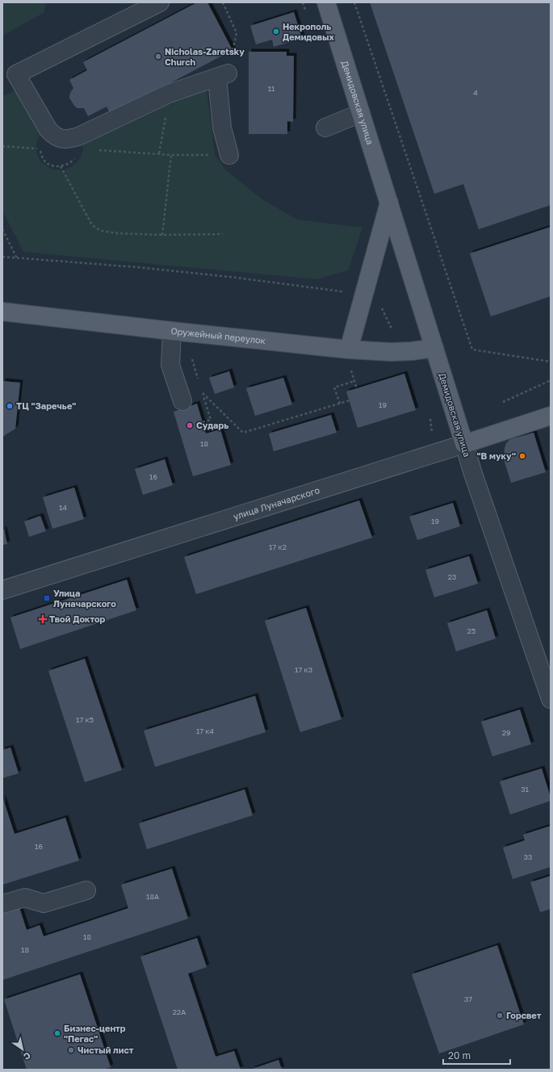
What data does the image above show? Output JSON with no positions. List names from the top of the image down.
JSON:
{
  "streets": {
    "main road": ["Демидовская улица", "Оружейный переулок", "улица Луначарского"]
  },
  "crossings": [
    ["Демидовская улица", "Оружейный переулок"],
    ["Демидовская улица", "улица Луначарского"]
  ],
  "places": {
    "other": [
      "Некрополь Демидовых",
      "Nicholas-Zaretsky Church",
      "ТЦ \"Заречье\"",
      "Сударь",
      "\"В муку\"",
      "Горсвет",
      "Бизнес-центр \"Пегас\"",
      "Чистый лист"
    ],
    "transit": ["Улица Луначарского"],
    "health": ["Твой Доктор"]
  },
  "house_numbers": [
    "11",
    "4",
    "19",
    "18",
    "16",
    "14",
    "19",
    "17 к2",
    "23",
    "25",
    "17 к3",
    "17 к5",
    "17 к4",
    "29",
    "31",
    "16",
    "33",
    "18А",
    "18",
    "18",
    "37",
    "22А"
  ],
  "scale_bar": "20 m",
  "north": "bottom right"
}
